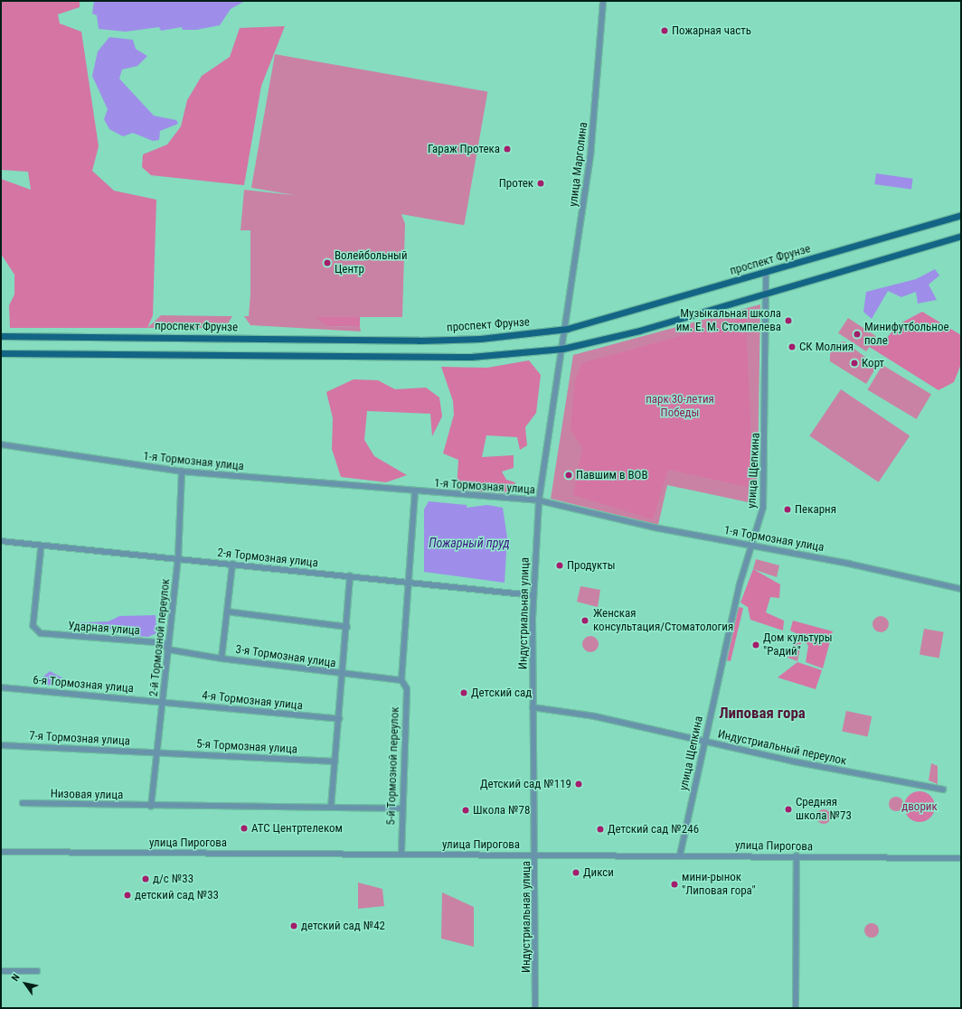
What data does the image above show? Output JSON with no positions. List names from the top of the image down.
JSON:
{
  "streets": {
    "main road": ["проспект Фрунзе"],
    "street": [
      "улица Марголина",
      "1-я Тормозная улица",
      "улица Щепкина",
      "2-я Тормозная улица",
      "Индустриальная улица",
      "Ударная улица",
      "2-й Тормозной переулок",
      "3-я Тормозная улица",
      "6-я Тормозная улица",
      "4-я Тормозная улица",
      "7-я Тормозная улица",
      "5-я Тормозная улица",
      "Индустриальный переулок",
      "5-й Тормозной переулок",
      "Низовая улица",
      "улица Пирогова"
    ]
  },
  "crossings": [
    ["улица Марголина", "проспект Фрунзе"],
    ["улица Марголина", "Индустриальная улица"],
    ["проспект Фрунзе", "улица Щепкина"],
    ["проспект Фрунзе", "Индустриальная улица"],
    ["1-я Тормозная улица", "улица Щепкина"],
    ["1-я Тормозная улица", "Индустриальная улица"],
    ["1-я Тормозная улица", "2-й Тормозной переулок"],
    ["улица Щепкина", "Индустриальный переулок"],
    ["улица Щепкина", "улица Пирогова"],
    ["2-я Тормозная улица", "Индустриальная улица"],
    ["2-я Тормозная улица", "Ударная улица"],
    ["2-я Тормозная улица", "2-й Тормозной переулок"],
    ["Индустриальная улица", "Индустриальный переулок"],
    ["Индустриальная улица", "улица Пирогова"],
    ["Ударная улица", "2-й Тормозной переулок"],
    ["Ударная улица", "3-я Тормозная улица"],
    ["2-й Тормозной переулок", "3-я Тормозная улица"],
    ["2-й Тормозной переулок", "6-я Тормозная улица"],
    ["2-й Тормозной переулок", "4-я Тормозная улица"],
    ["2-й Тормозной переулок", "7-я Тормозная улица"],
    ["2-й Тормозной переулок", "5-я Тормозная улица"],
    ["2-й Тормозной переулок", "Низовая улица"],
    ["3-я Тормозная улица", "5-й Тормозной переулок"],
    ["6-я Тормозная улица", "4-я Тормозная улица"],
    ["7-я Тормозная улица", "5-я Тормозная улица"],
    ["5-й Тормозной переулок", "улица Пирогова"]
  ],
  "districts": ["Липовая гора"],
  "water": ["Пожарный пруд"],
  "parks": ["парк 30-летия Победы", "дворик"],
  "places": [
    "Пожарная часть",
    "Гараж Протека",
    "Протек",
    "Волейбольный Центр",
    "Музыкальная школа им. Е. М. Стомпелева",
    "Минифутбольное поле",
    "СК Молния",
    "Корт",
    "Павшим в ВОВ",
    "Пекарня",
    "Продукты",
    "Женская консультация/Стоматология",
    "Дом культуры \"Радий\"",
    "Детский сад",
    "Детский сад №119",
    "Средняя школа №73",
    "Школа №78",
    "АТС Центртелеком",
    "Детский сад №246",
    "Дикси",
    "д/с №33",
    "мини-рынок \"Липовая гора\"",
    "детский сад №33",
    "детский сад №42"
  ],
  "north": "top left"
}
